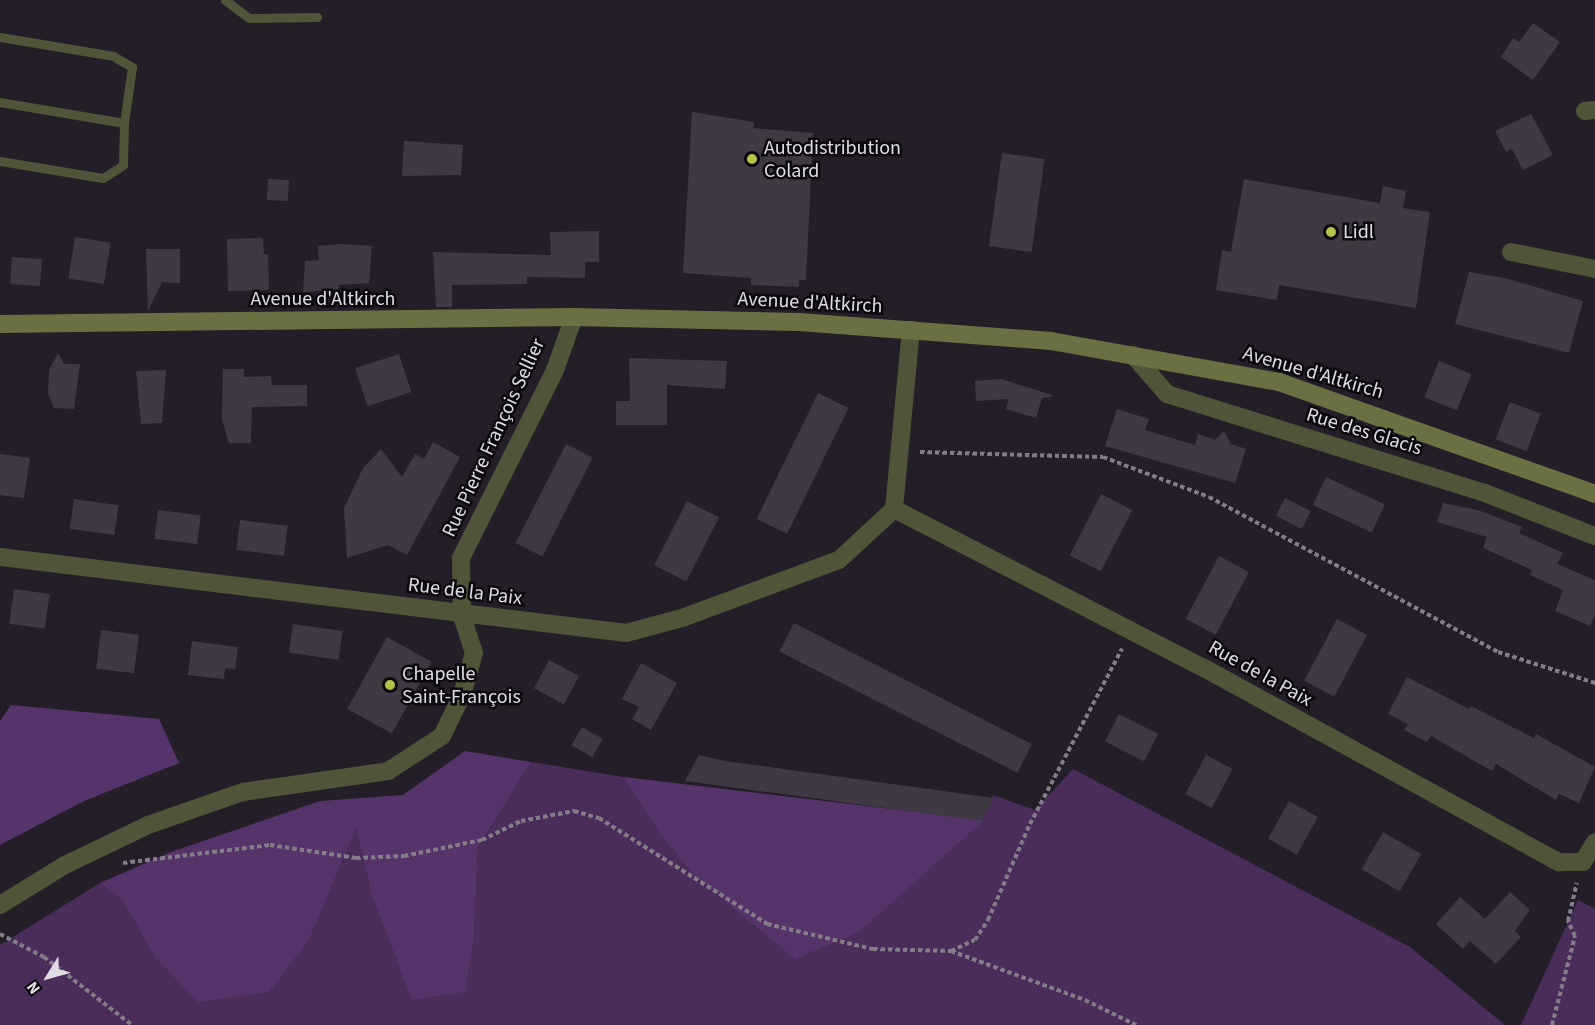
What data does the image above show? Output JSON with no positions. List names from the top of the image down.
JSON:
{
  "streets": {
    "street": [
      "Avenue d'Altkirch",
      "Rue des Glacis",
      "Rue Pierre François Sellier",
      "Rue de la Paix"
    ]
  },
  "crossings": [
    ["Avenue d'Altkirch", "Rue des Glacis"],
    ["Avenue d'Altkirch", "Rue Pierre François Sellier"],
    ["Rue Pierre François Sellier", "Rue de la Paix"]
  ],
  "places": ["Autodistribution Colard", "Lidl", "Chapelle Saint-François"],
  "north": "bottom left"
}
